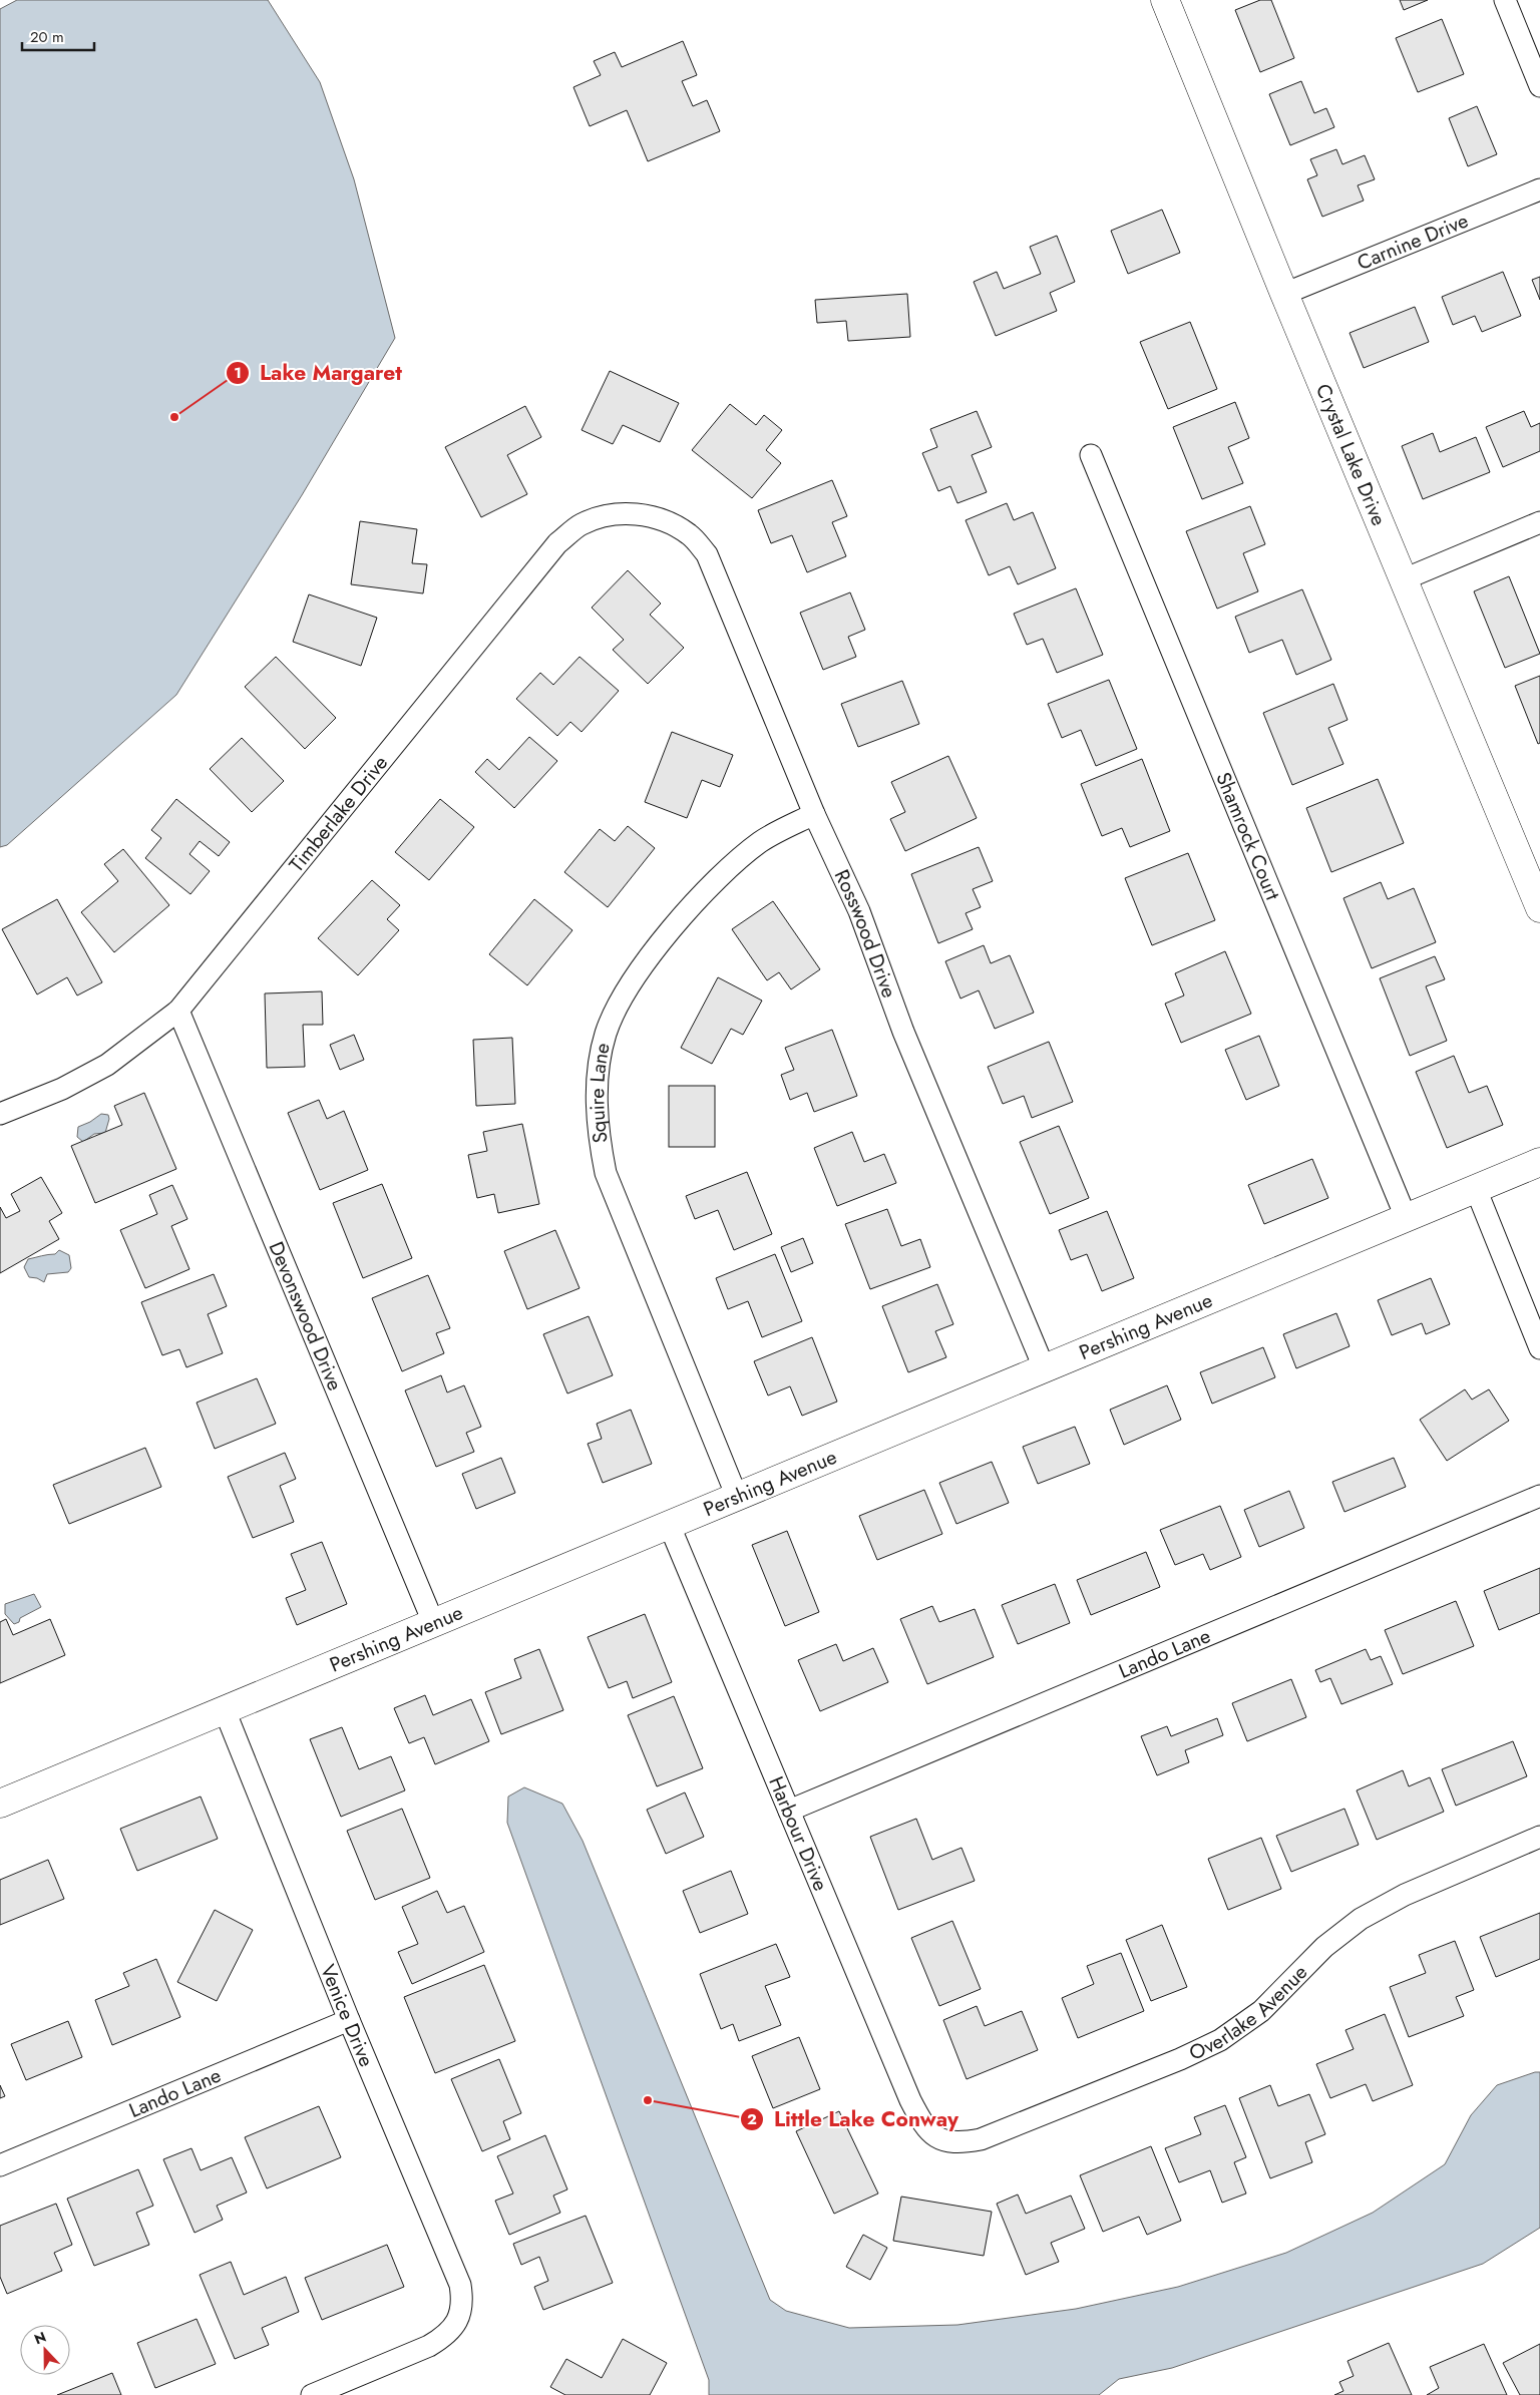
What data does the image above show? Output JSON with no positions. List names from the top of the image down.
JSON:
{
  "streets": {
    "street": [
      "Carnine Drive",
      "Crystal Lake Drive",
      "Timberlake Drive",
      "Shamrock Court",
      "Rosswood Drive",
      "Squire Lane",
      "Devonswood Drive",
      "Pershing Avenue",
      "Lando Lane",
      "Harbour Drive",
      "Overlake Avenue",
      "Venice Drive"
    ]
  },
  "crossings": [
    ["Carnine Drive", "Crystal Lake Drive"],
    ["Timberlake Drive", "Rosswood Drive"],
    ["Timberlake Drive", "Devonswood Drive"],
    ["Shamrock Court", "Pershing Avenue"],
    ["Rosswood Drive", "Squire Lane"],
    ["Rosswood Drive", "Pershing Avenue"],
    ["Squire Lane", "Pershing Avenue"],
    ["Devonswood Drive", "Pershing Avenue"],
    ["Pershing Avenue", "Harbour Drive"],
    ["Pershing Avenue", "Venice Drive"],
    ["Lando Lane", "Harbour Drive"],
    ["Lando Lane", "Venice Drive"],
    ["Harbour Drive", "Overlake Avenue"]
  ],
  "places": ["Lake Margaret", "Little Lake Conway"],
  "scale_bar": "20 m",
  "north": "top"
}
